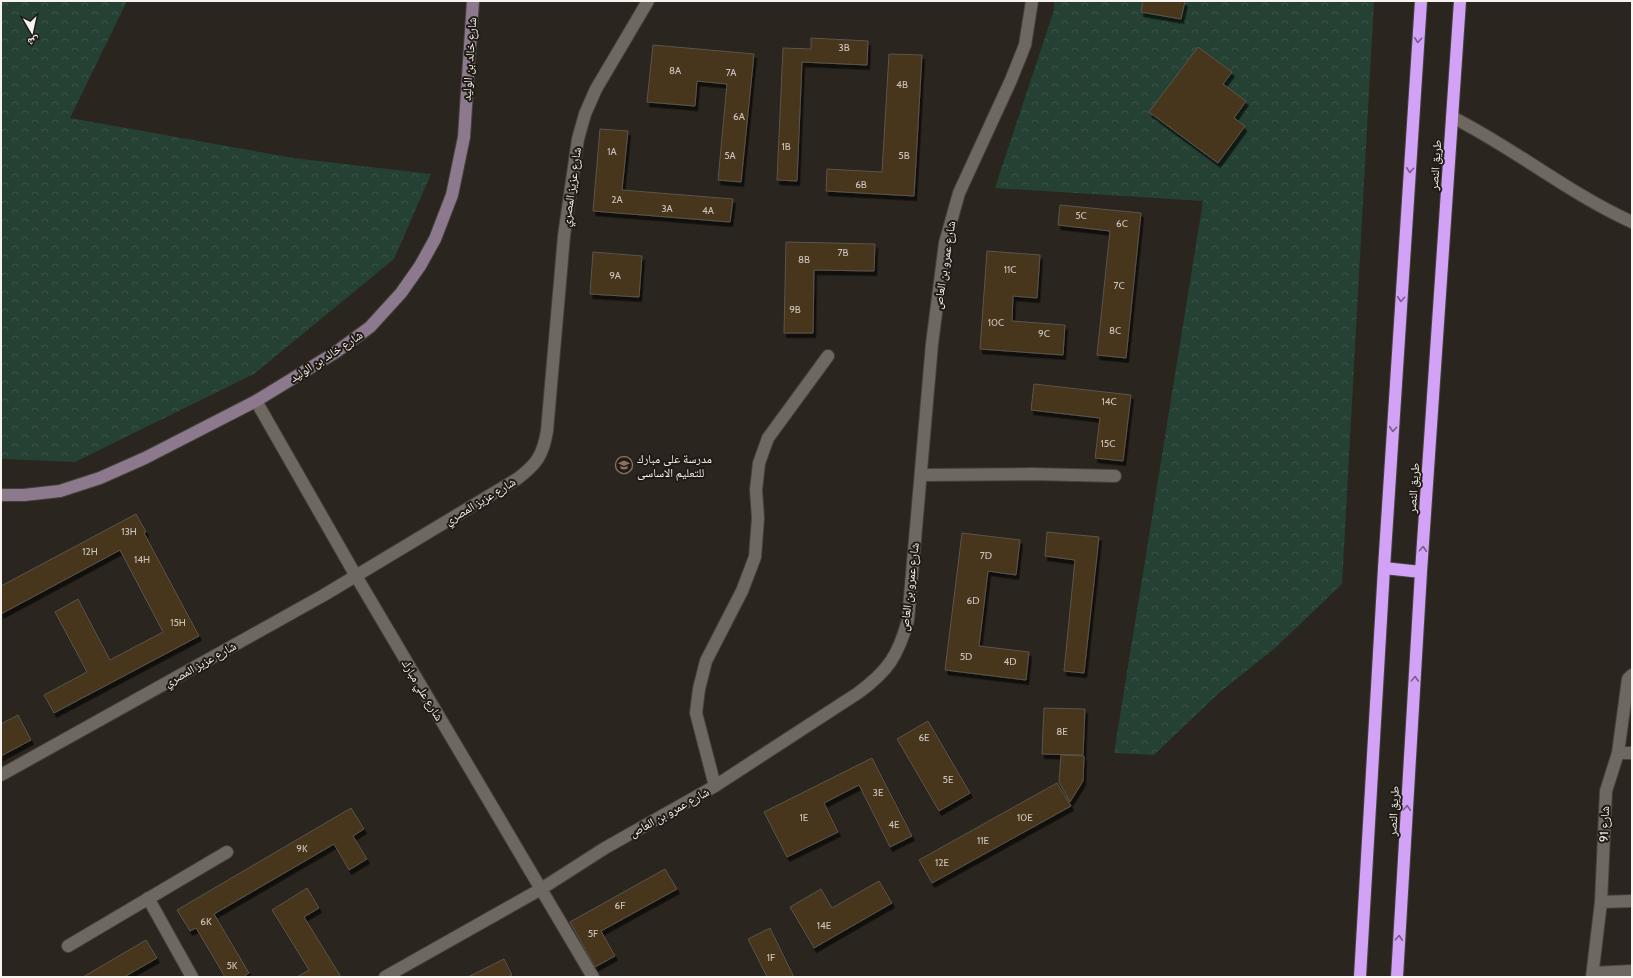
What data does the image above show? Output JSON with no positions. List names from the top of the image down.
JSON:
{
  "streets": {
    "highway": ["طريق النصر"],
    "street": [
      "شارع خالد بن الوليد",
      "شارع عزيز المصري",
      "شارع عمرو بن العاص",
      "شارع علي مبارك",
      "شارع 91"
    ]
  },
  "crossings": [
    ["شارع خالد بن الوليد", "شارع علي مبارك"],
    ["شارع عزيز المصري", "شارع علي مبارك"],
    ["شارع عمرو بن العاص", "شارع علي مبارك"]
  ],
  "places": {
    "school or university": ["مدرسة على مبارك للتعليم الاساسى"]
  },
  "house_numbers": [
    "3B",
    "8A",
    "7A",
    "4B",
    "6A",
    "1B",
    "1A",
    "5A",
    "5B",
    "6B",
    "2A",
    "3A",
    "4A",
    "5C",
    "6C",
    "7B",
    "8B",
    "11C",
    "9A",
    "7C",
    "9B",
    "10C",
    "8C",
    "9C",
    "14C",
    "15C",
    "13H",
    "12H",
    "7D",
    "14H",
    "6D",
    "15H",
    "5D",
    "4D",
    "8E",
    "6E",
    "5E",
    "3E",
    "1E",
    "10E",
    "4E",
    "11E",
    "9K",
    "12E",
    "6F",
    "6K",
    "14E",
    "5F",
    "1F",
    "5K"
  ],
  "north": "bottom"
}
